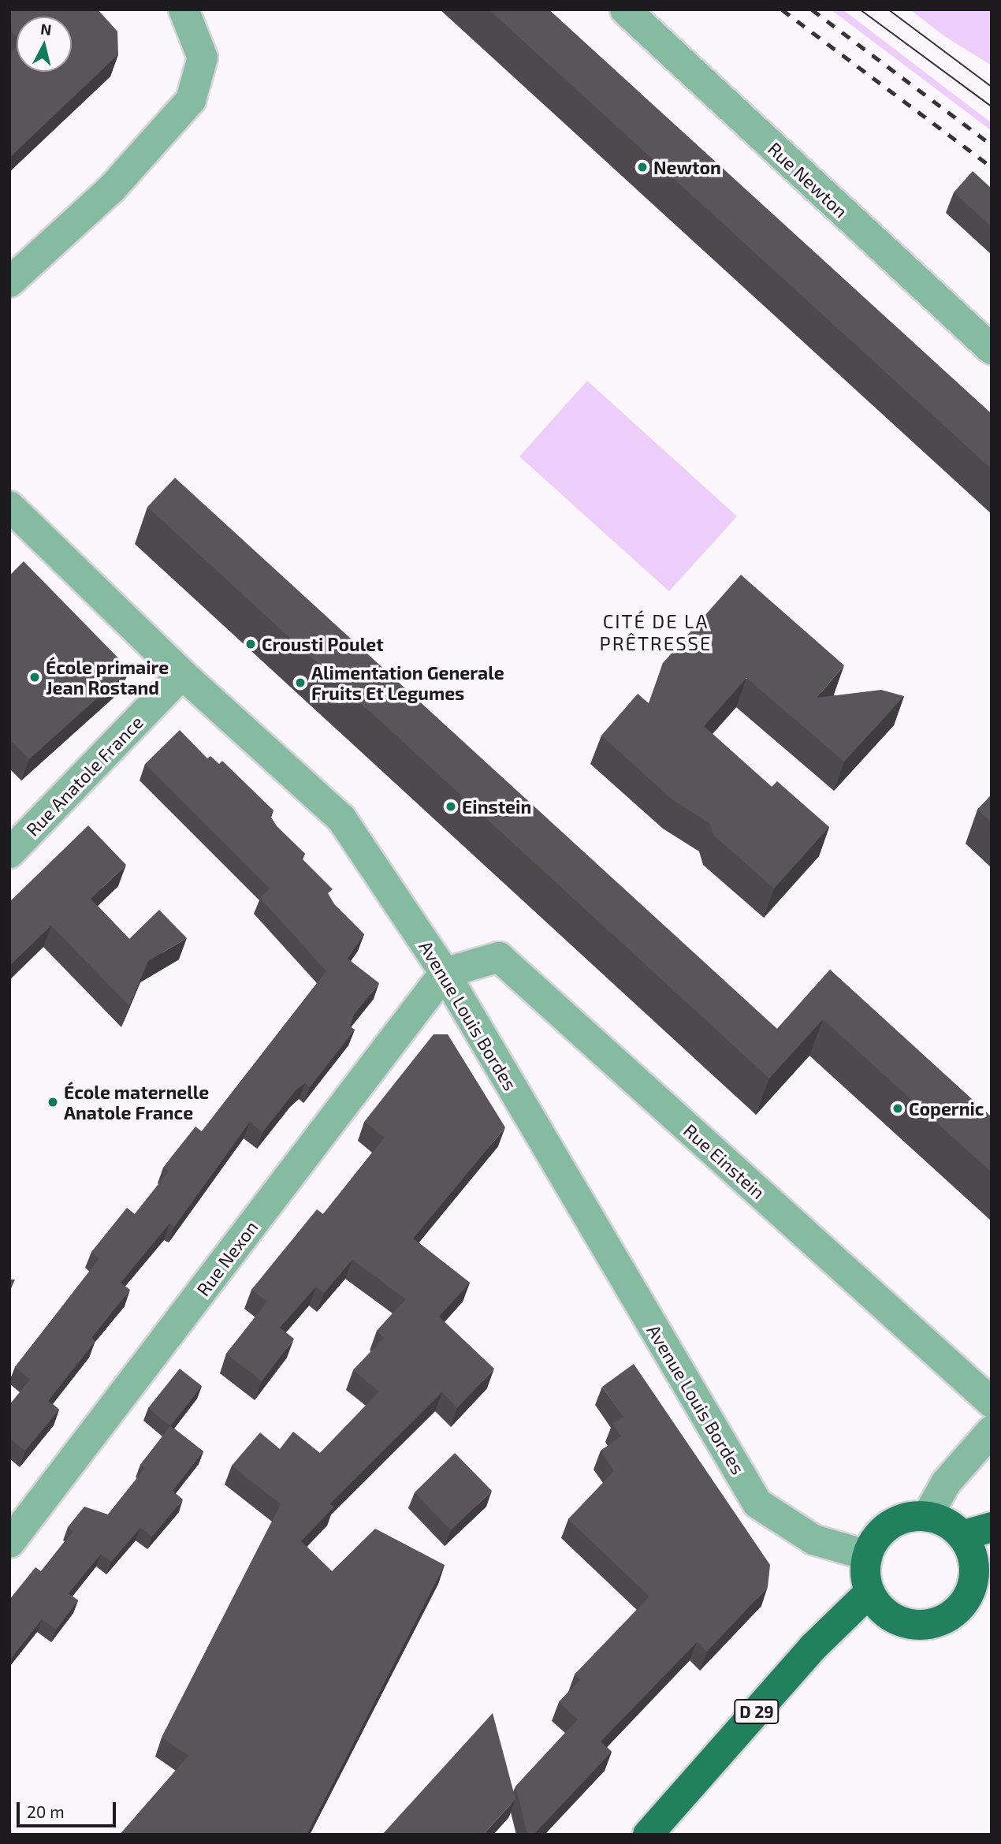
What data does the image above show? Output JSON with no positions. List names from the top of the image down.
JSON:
{
  "streets": {
    "main road": ["D 29"],
    "street": [
      "Rue Newton",
      "Rue Anatole France",
      "Avenue Louis Bordes",
      "Rue Einstein",
      "Rue Nexon"
    ]
  },
  "crossings": [
    ["Rue Anatole France", "Avenue Louis Bordes"],
    ["Avenue Louis Bordes", "Rue Einstein"],
    ["Avenue Louis Bordes", "Rue Nexon"],
    ["Avenue Louis Bordes", "D 29"],
    ["Rue Einstein", "Rue Nexon"]
  ],
  "districts": ["CITÉ DE LA PRÊTRESSE"],
  "places": [
    "Newton",
    "Crousti Poulet",
    "École primaire Jean Rostand",
    "Alimentation Generale Fruits Et Legumes",
    "Einstein",
    "École maternelle Anatole France",
    "Copernic"
  ],
  "scale_bar": "20 m",
  "north": "top"
}
